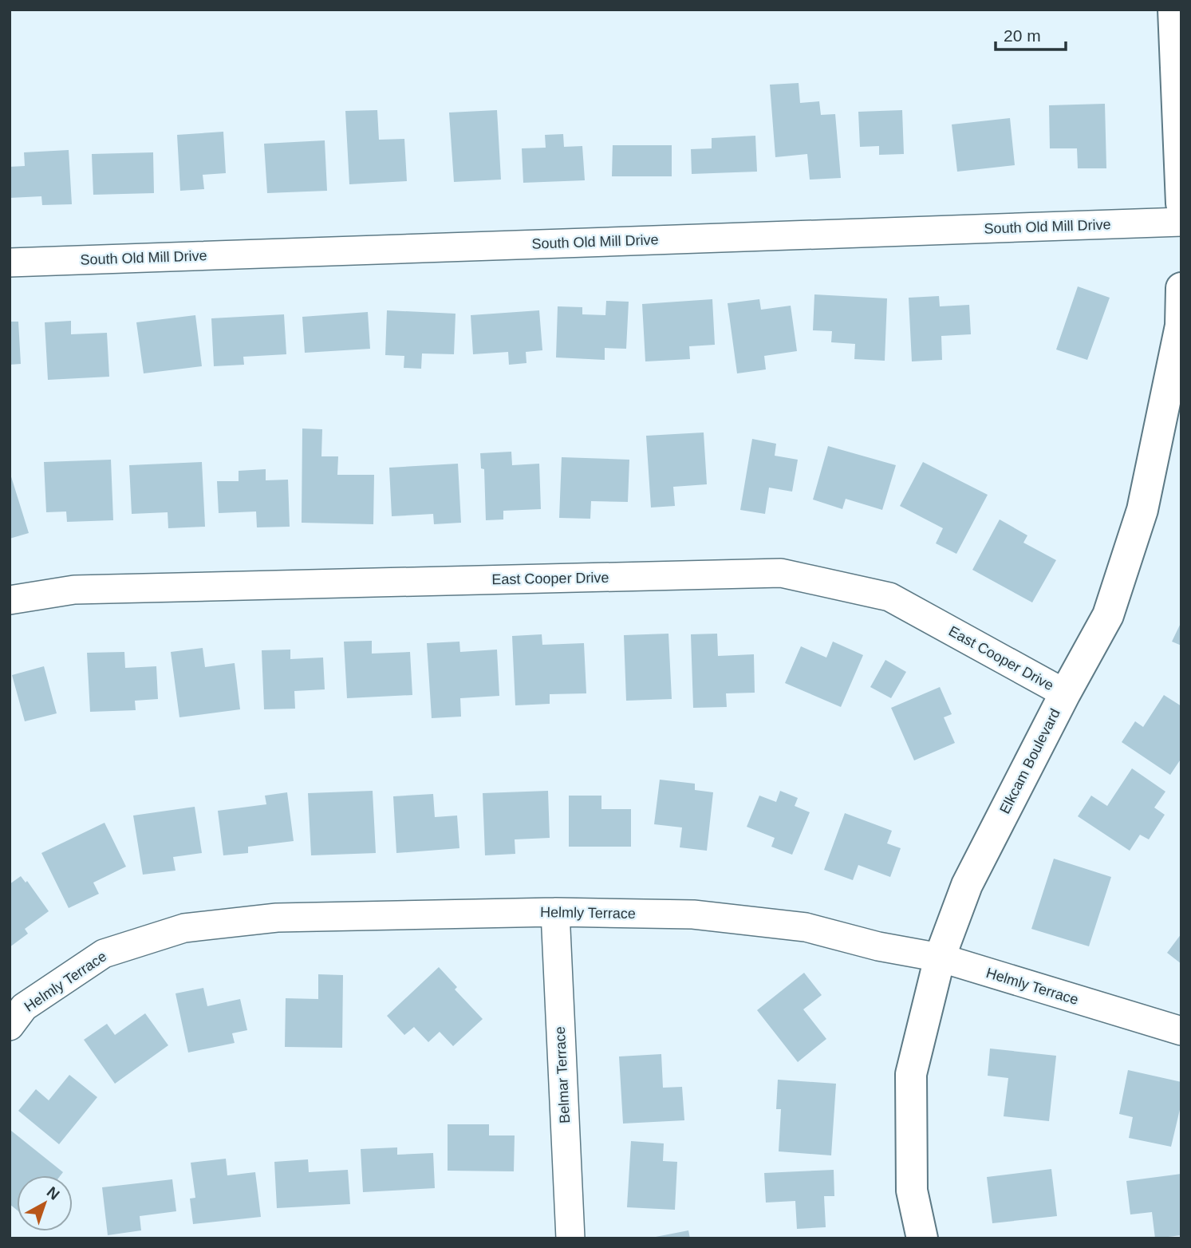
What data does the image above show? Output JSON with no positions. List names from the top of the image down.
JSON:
{
  "streets": {
    "street": [
      "South Old Mill Drive",
      "East Cooper Drive",
      "Elkcam Boulevard",
      "Helmly Terrace",
      "Belmar Terrace"
    ]
  },
  "crossings": [
    ["East Cooper Drive", "Elkcam Boulevard"],
    ["Elkcam Boulevard", "Helmly Terrace"],
    ["Helmly Terrace", "Belmar Terrace"]
  ],
  "scale_bar": "20 m",
  "north": "top right"
}
